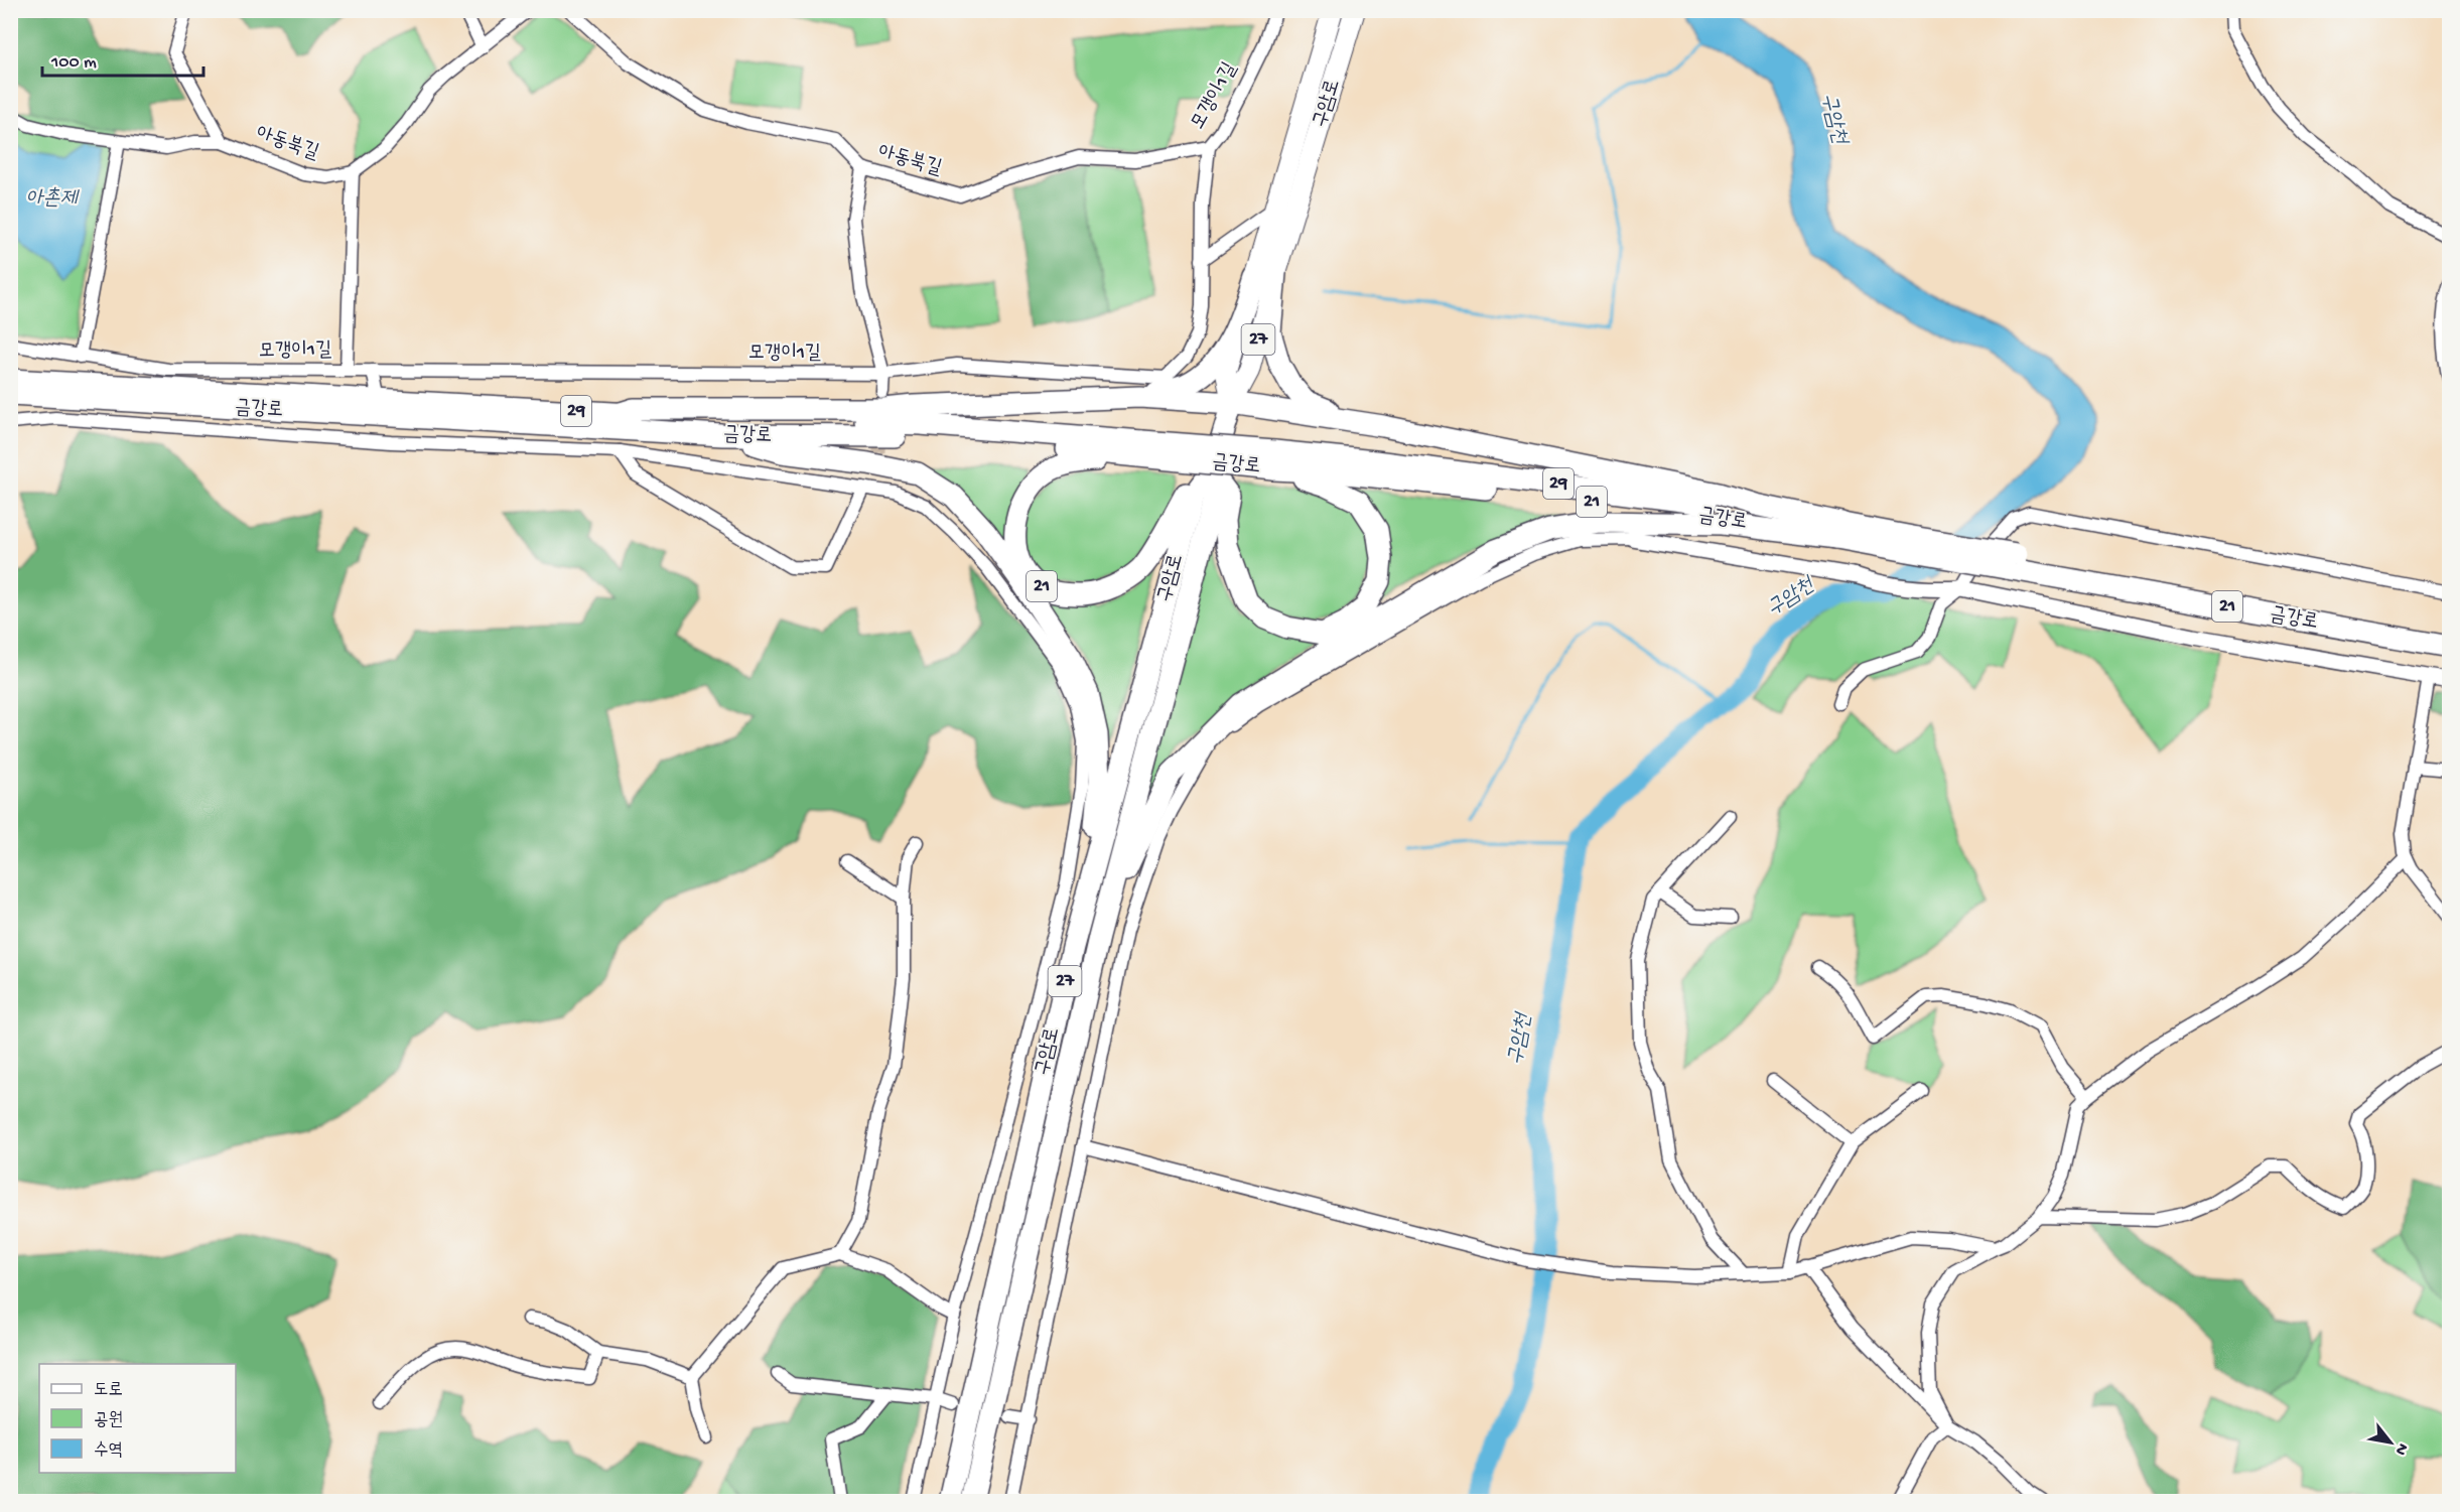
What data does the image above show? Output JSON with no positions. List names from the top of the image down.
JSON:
{
  "streets": {
    "highway": [
      "구암로",
      "27",
      "금강로",
      "29",
      "21"
    ],
    "street": ["모갱이1길", "아동북길"]
  },
  "crossings": [
    ["모갱이1길", "아동북길"],
    ["구암로", "21"],
    ["금강로", "21"]
  ],
  "water": ["구암천", "아촌제"],
  "legend": ["도로", "공원", "수역"],
  "scale_bar": "100 m",
  "north": "bottom right"
}
